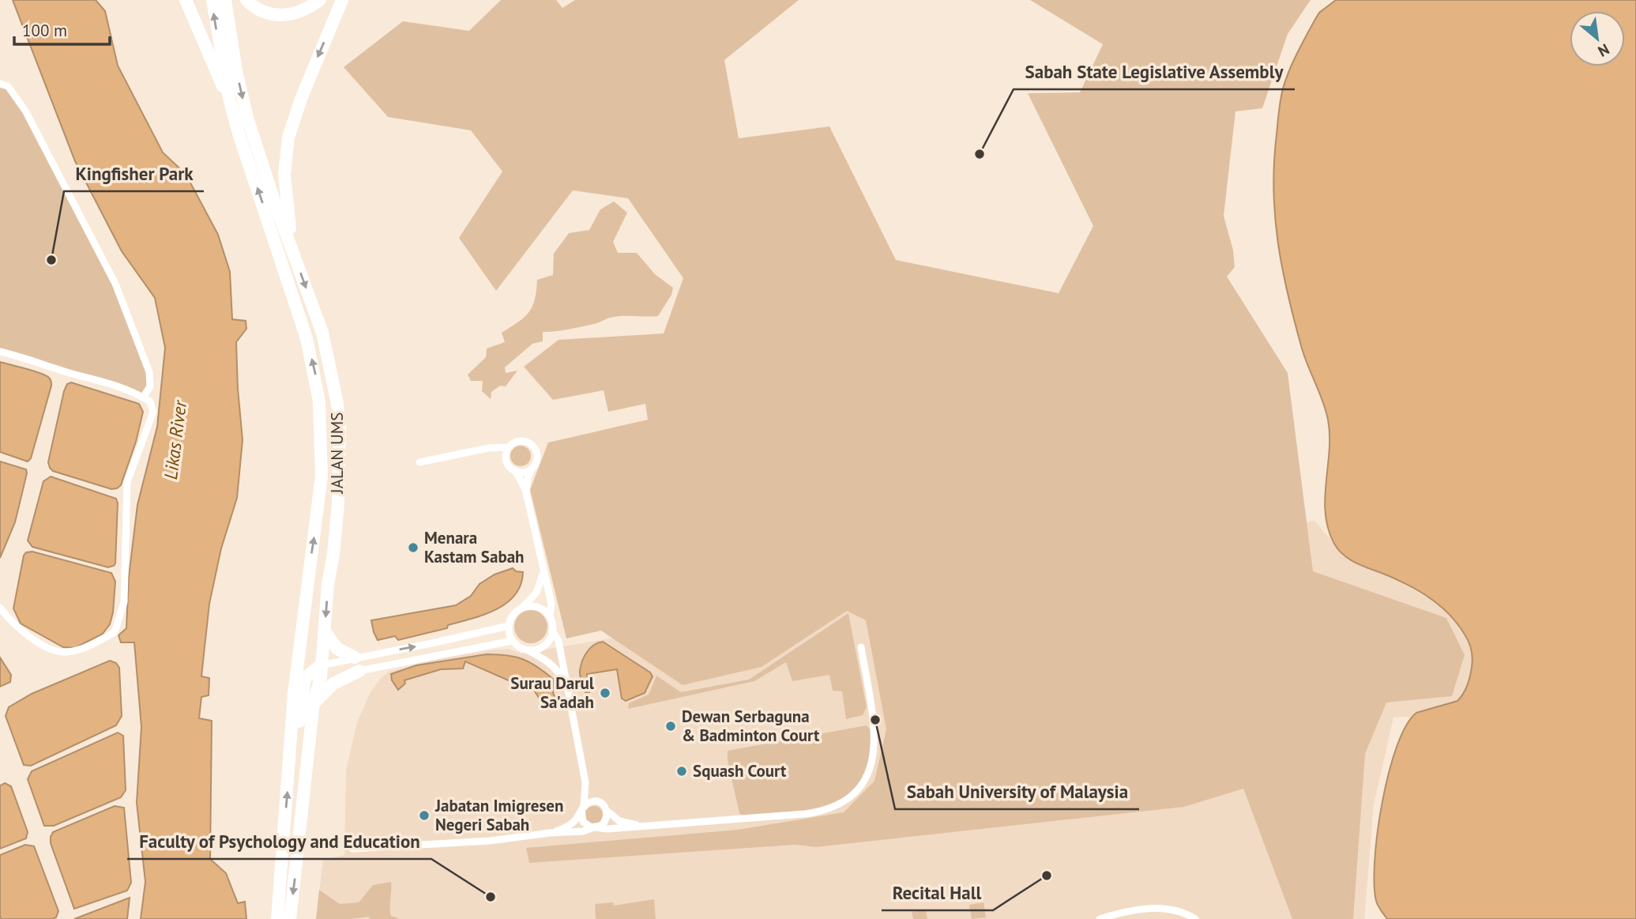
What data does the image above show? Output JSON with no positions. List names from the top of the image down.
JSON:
{
  "streets": {
    "highway": ["JALAN UMS"]
  },
  "water": ["Likas River"],
  "places": [
    "Sabah State Legislative Assembly",
    "Kingfisher Park",
    "Menara Kastam Sabah",
    "Surau Darul Sa'adah",
    "Sabah University of Malaysia",
    "Dewan Serbaguna & Badminton Court",
    "Squash Court",
    "Jabatan Imigresen Negeri Sabah",
    "Recital Hall",
    "Faculty of Psychology and Education"
  ],
  "scale_bar": "100 m",
  "north": "bottom right"
}
